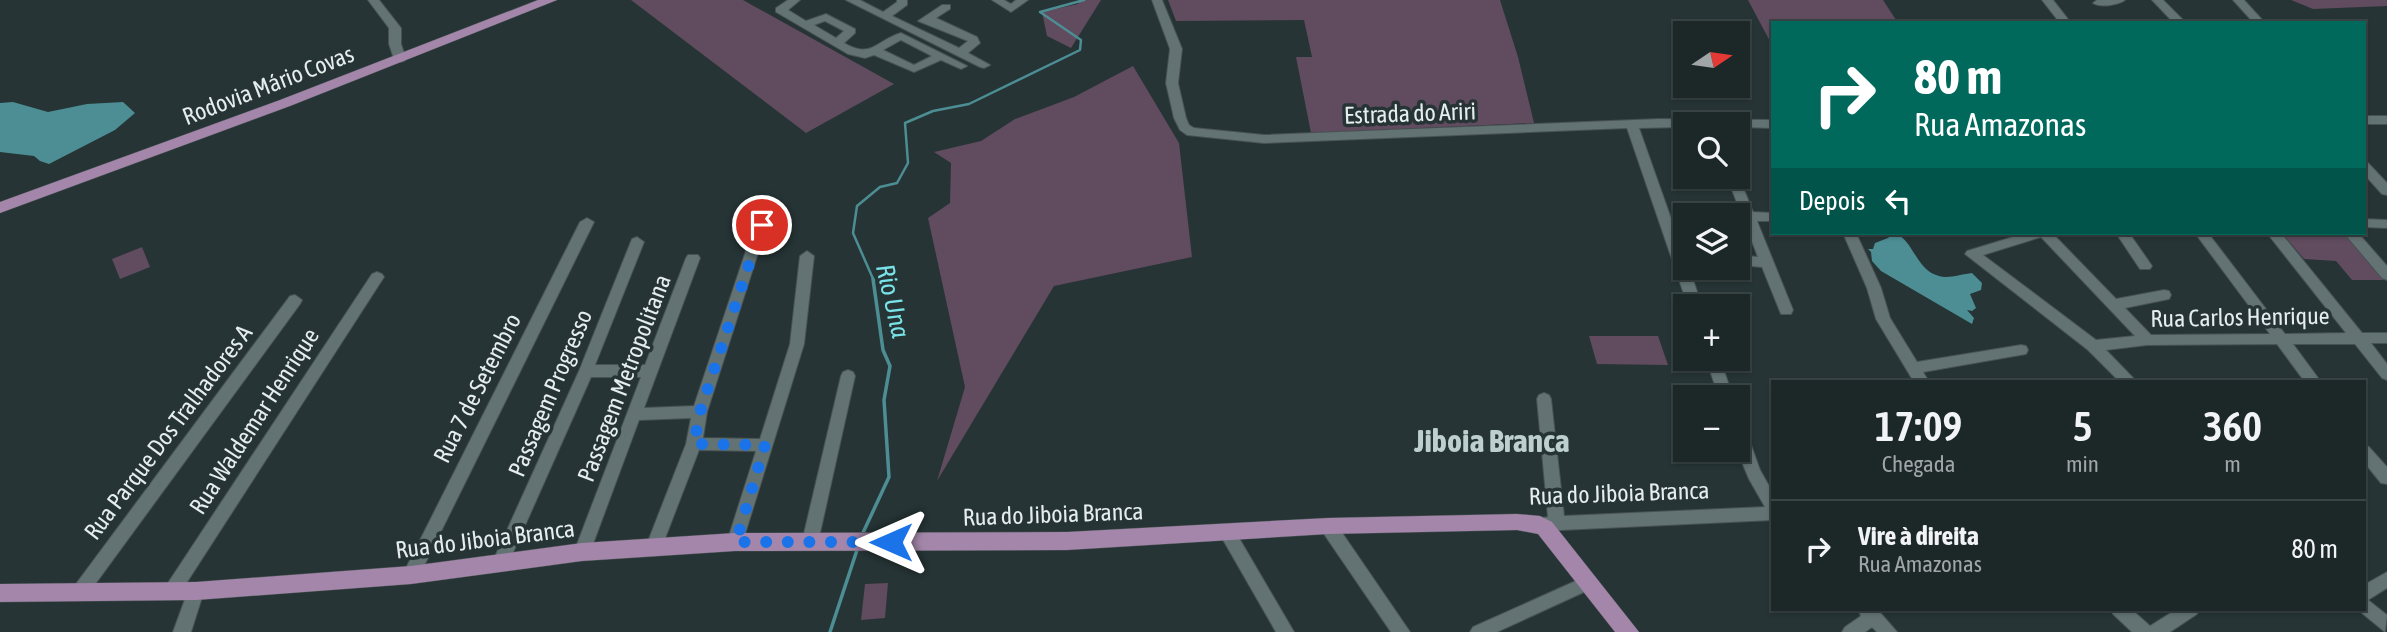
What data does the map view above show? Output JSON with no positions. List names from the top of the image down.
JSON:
{
  "streets": {
    "main road": ["Rodovia Mário Covas", "Rua do Jiboia Branca"],
    "street": [
      "Estrada do Ariri",
      "Rua Carlos Henrique",
      "Passagem Metropolitana",
      "Rua 7 de Setembro",
      "Passagem Progresso",
      "Rua Waldemar Henrique",
      "Rua Parque Dos Tralhadores A"
    ]
  },
  "crossings": [
    ["Passagem Metropolitana", "Rua do Jiboia Branca"],
    ["Rua 7 de Setembro", "Rua do Jiboia Branca"],
    ["Passagem Progresso", "Rua do Jiboia Branca"],
    ["Rua Waldemar Henrique", "Rua do Jiboia Branca"],
    ["Rua Parque Dos Tralhadores A", "Rua do Jiboia Branca"]
  ],
  "districts": ["Jiboia Branca"],
  "water": ["Rio Una"],
  "north": "right",
  "page": {
    "map_buttons": ["+", "−"],
    "turn": ["80 m", "Rua Amazonas"],
    "then": "Depois",
    "eta": [
      "17:09",
      "Chegada",
      "5",
      "min",
      "360",
      "m"
    ],
    "list": [
      {
        "name": "Vire à direita",
        "note": "Rua Amazonas",
        "value": "80 m"
      }
    ]
  }
}
